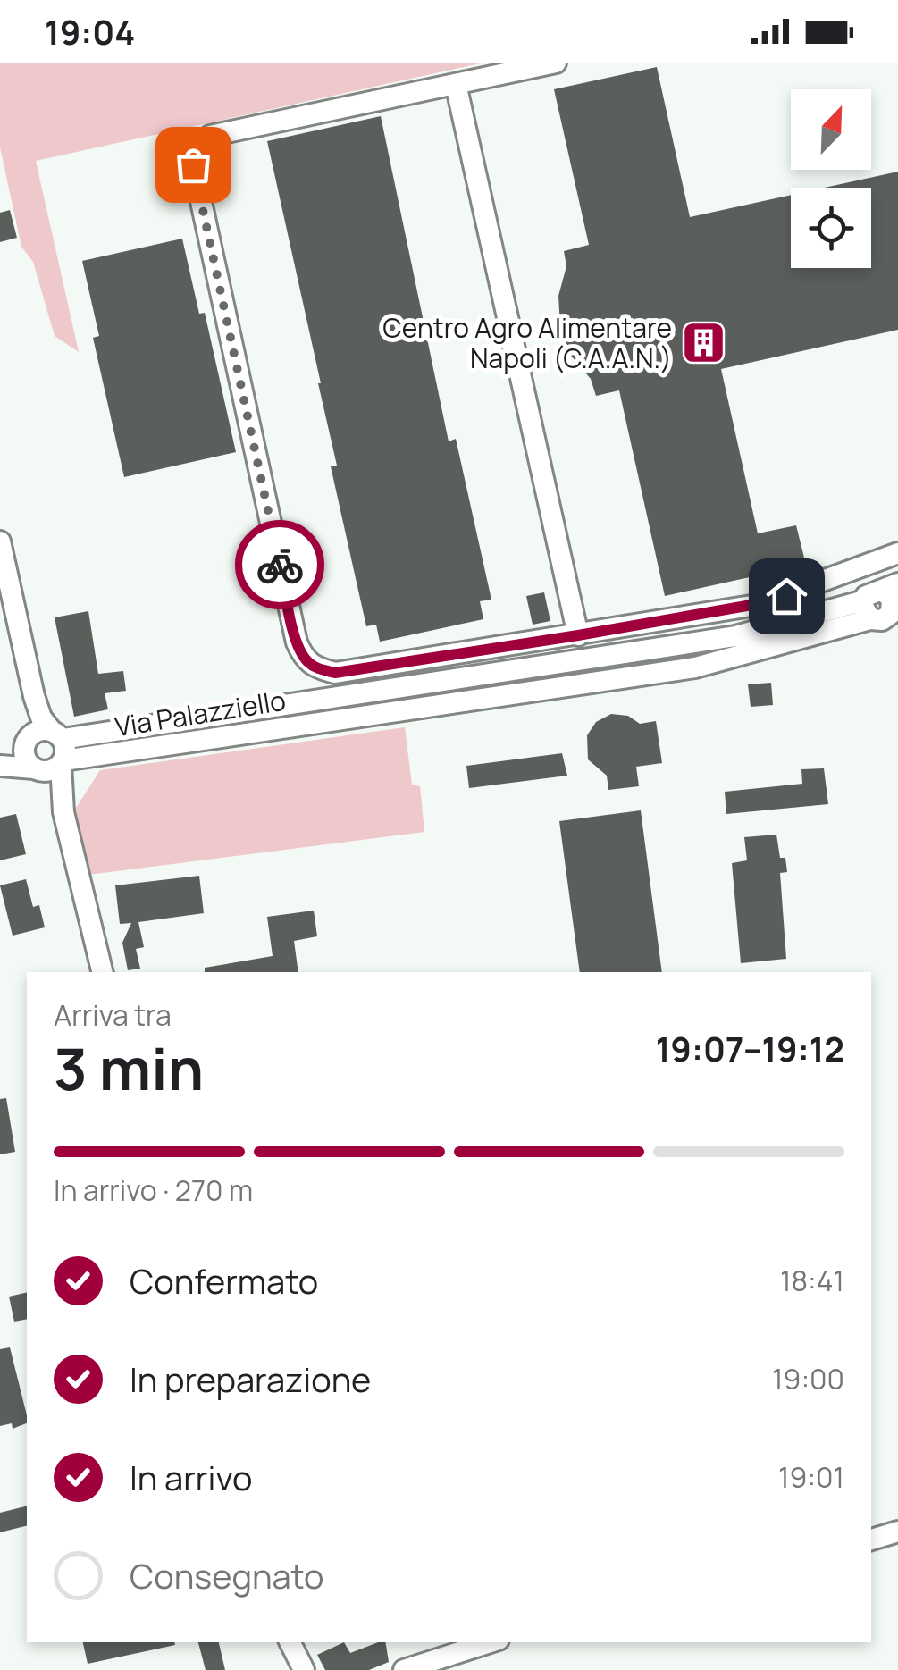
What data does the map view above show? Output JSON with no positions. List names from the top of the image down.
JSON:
{
  "streets": {
    "street": ["Via Palazziello"]
  },
  "places": {
    "building": ["Centro Agro Alimentare Napoli (C.A.A.N.)"]
  },
  "north": "top right",
  "page": {
    "status": "19:04",
    "heading": ["3 min", "Arriva tra", "19:07–19:12"],
    "bar": "In arrivo · 270 m",
    "list": [
      ["Confermato", "18:41"],
      ["In preparazione", "19:00"],
      ["In arrivo", "19:01"],
      "Consegnato"
    ]
  }
}
